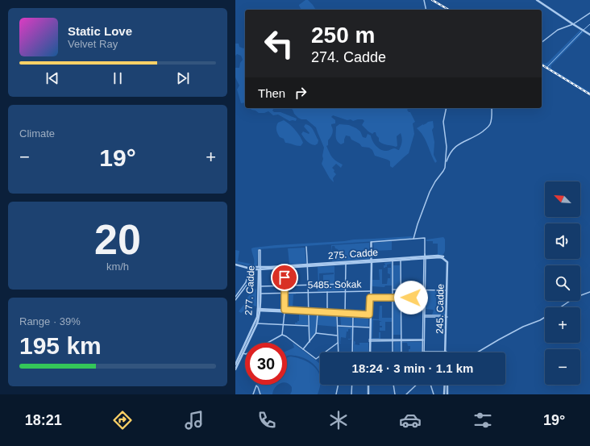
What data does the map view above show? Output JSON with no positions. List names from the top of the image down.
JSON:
{
  "streets": {
    "street": [
      "275. Cadde",
      "5485. Sokak",
      "277. Cadde",
      "245. Cadde"
    ]
  },
  "crossings": [
    ["275. Cadde", "277. Cadde"],
    ["275. Cadde", "245. Cadde"],
    ["5485. Sokak", "277. Cadde"]
  ],
  "north": "top left",
  "page": {
    "turn": ["250 m", "274. Cadde"],
    "song": ["Static Love", "Velvet Ray"],
    "then": "Then",
    "tile": [
      "Climate",
      ["20", "km/h"],
      ["Range · 39%", "195 km"]
    ],
    "heat": ["−", "19°", "+"],
    "map_buttons": ["+", "−"],
    "limit": "30",
    "trip": "18:24 · 3 min · 1.1 km",
    "tabs": ["18:21", "19°"]
  }
}
